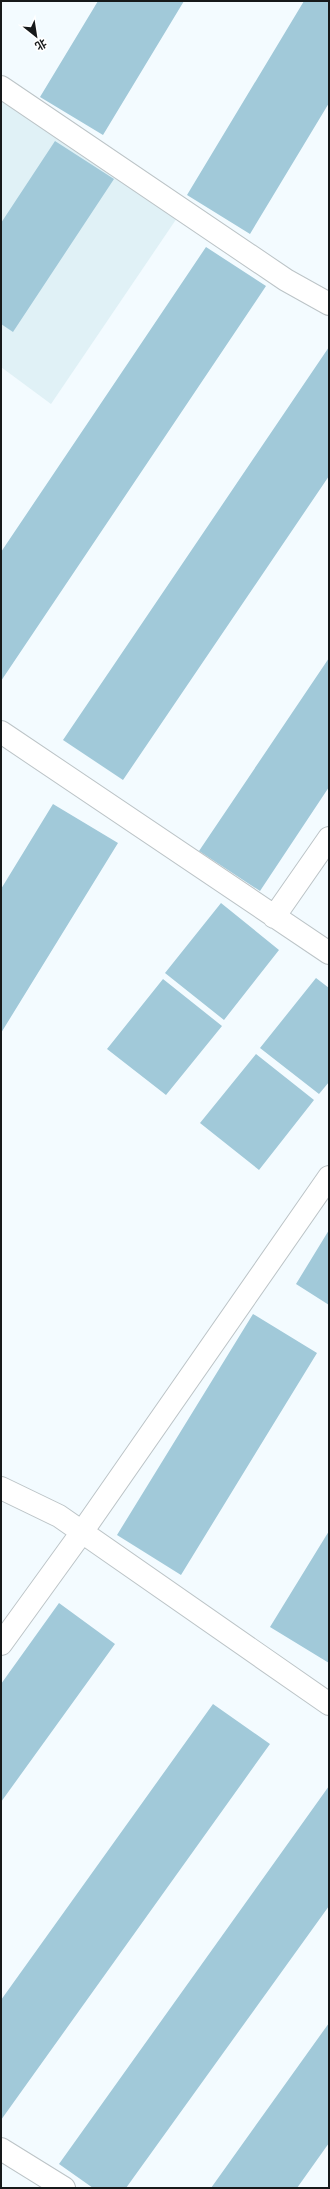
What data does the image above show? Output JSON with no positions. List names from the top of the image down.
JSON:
{
  "north": "bottom right"
}
